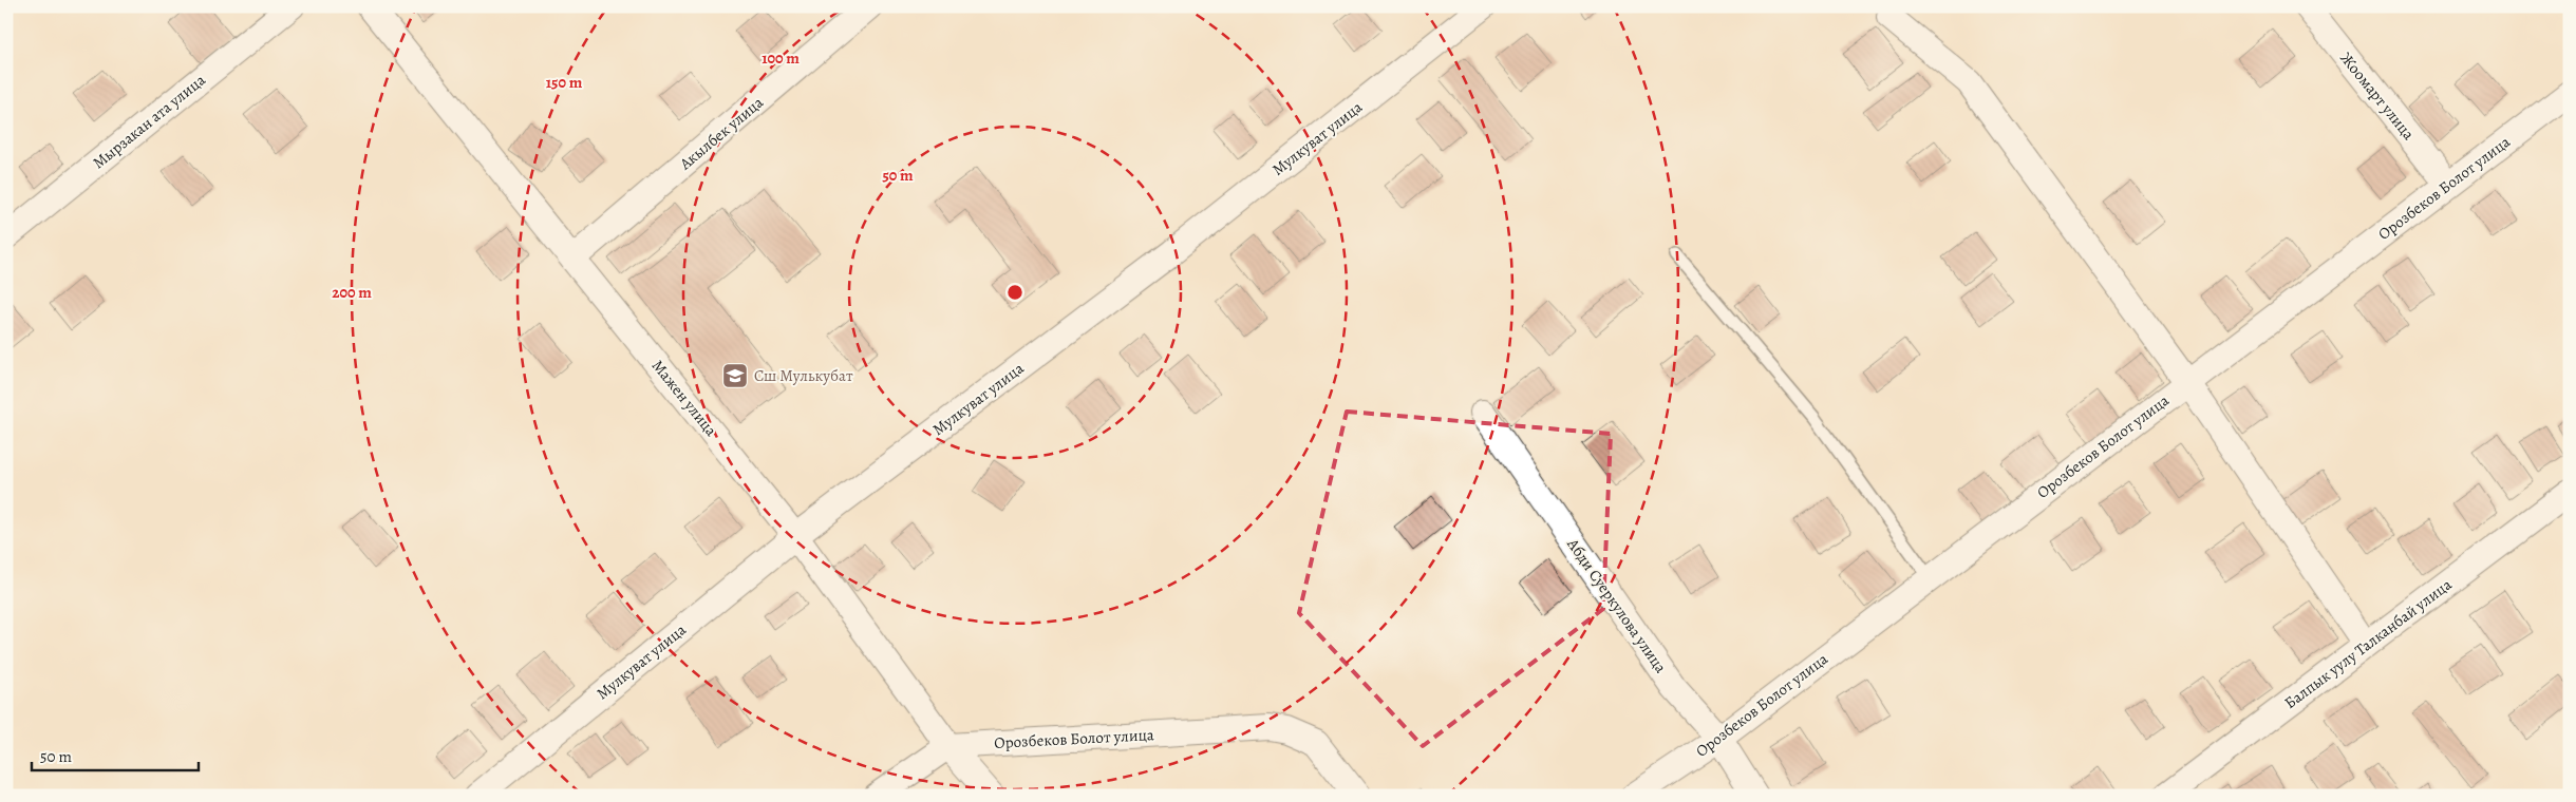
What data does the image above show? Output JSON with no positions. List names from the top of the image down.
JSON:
{
  "streets": {
    "street": [
      "Жоомарт улица",
      "Мырзакан ата улица",
      "Акылбек улица",
      "Мулкуват улица",
      "Орозбеков Болот улица",
      "Мажен улица",
      "Абди Суеркулова улица",
      "Балпык уулу Талканбай улица"
    ]
  },
  "crossings": [
    ["Жоомарт улица", "Орозбеков Болот улица"],
    ["Акылбек улица", "Мажен улица"],
    ["Мулкуват улица", "Мажен улица"],
    ["Орозбеков Болот улица", "Мажен улица"],
    ["Орозбеков Болот улица", "Абди Суеркулова улица"]
  ],
  "places": {
    "school or university": ["Сш Мулькубат"]
  },
  "scale_bar": "50 m",
  "rings": [
    "100 m",
    "150 m",
    "50 m",
    "200 m"
  ]
}
